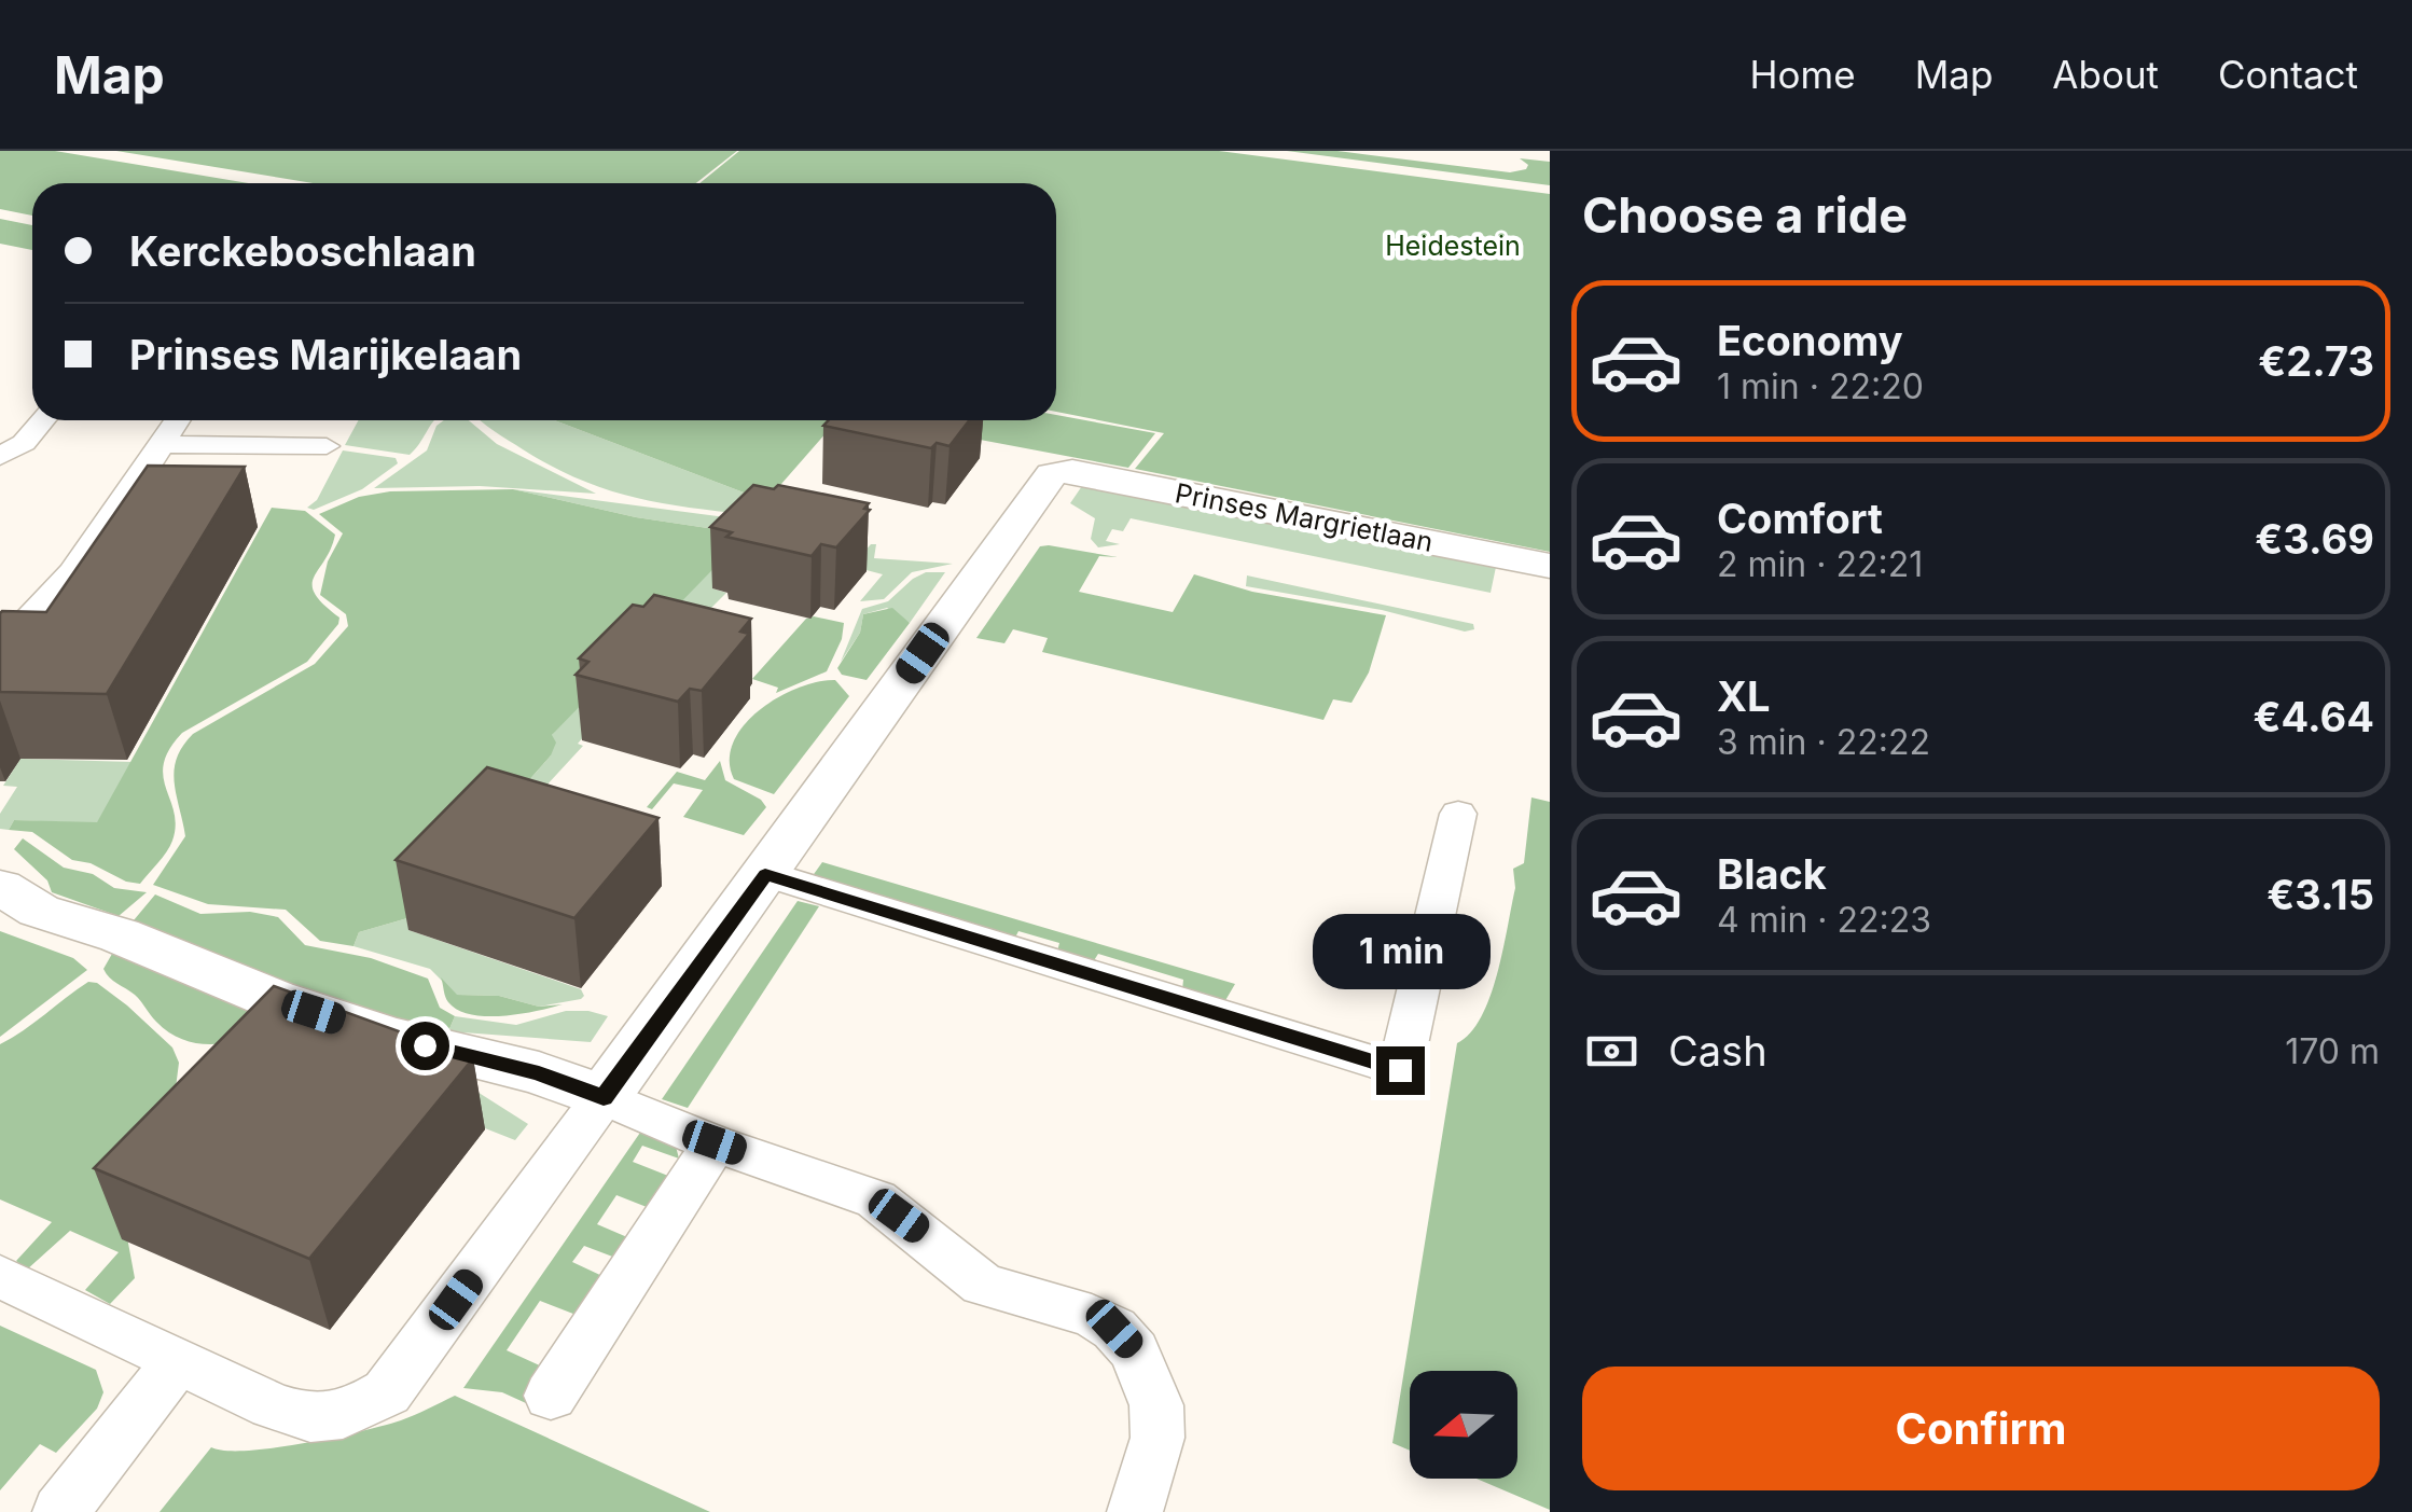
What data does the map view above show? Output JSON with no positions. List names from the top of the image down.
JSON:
{
  "streets": {
    "street": ["Prinses Margrietlaan"]
  },
  "parks": ["Heidestein"],
  "north": "left",
  "page": {
    "header": "Map",
    "nav": [
      "Home",
      "Map",
      "About",
      "Contact"
    ],
    "heading": "Choose a ride",
    "banner": ["Kerckeboschlaan", "Prinses Marijkelaan"],
    "list": [
      {
        "name": "Economy",
        "note": "1 min · 22:20",
        "value": "€2.73"
      },
      {
        "name": "Comfort",
        "note": "2 min · 22:21",
        "value": "€3.69"
      },
      {
        "name": "XL",
        "note": "3 min · 22:22",
        "value": "€4.64"
      },
      {
        "name": "Black",
        "note": "4 min · 22:23",
        "value": "€3.15"
      }
    ],
    "bubble": "1 min",
    "pay": ["Cash", "170 m"],
    "buttons": "Confirm"
  }
}
